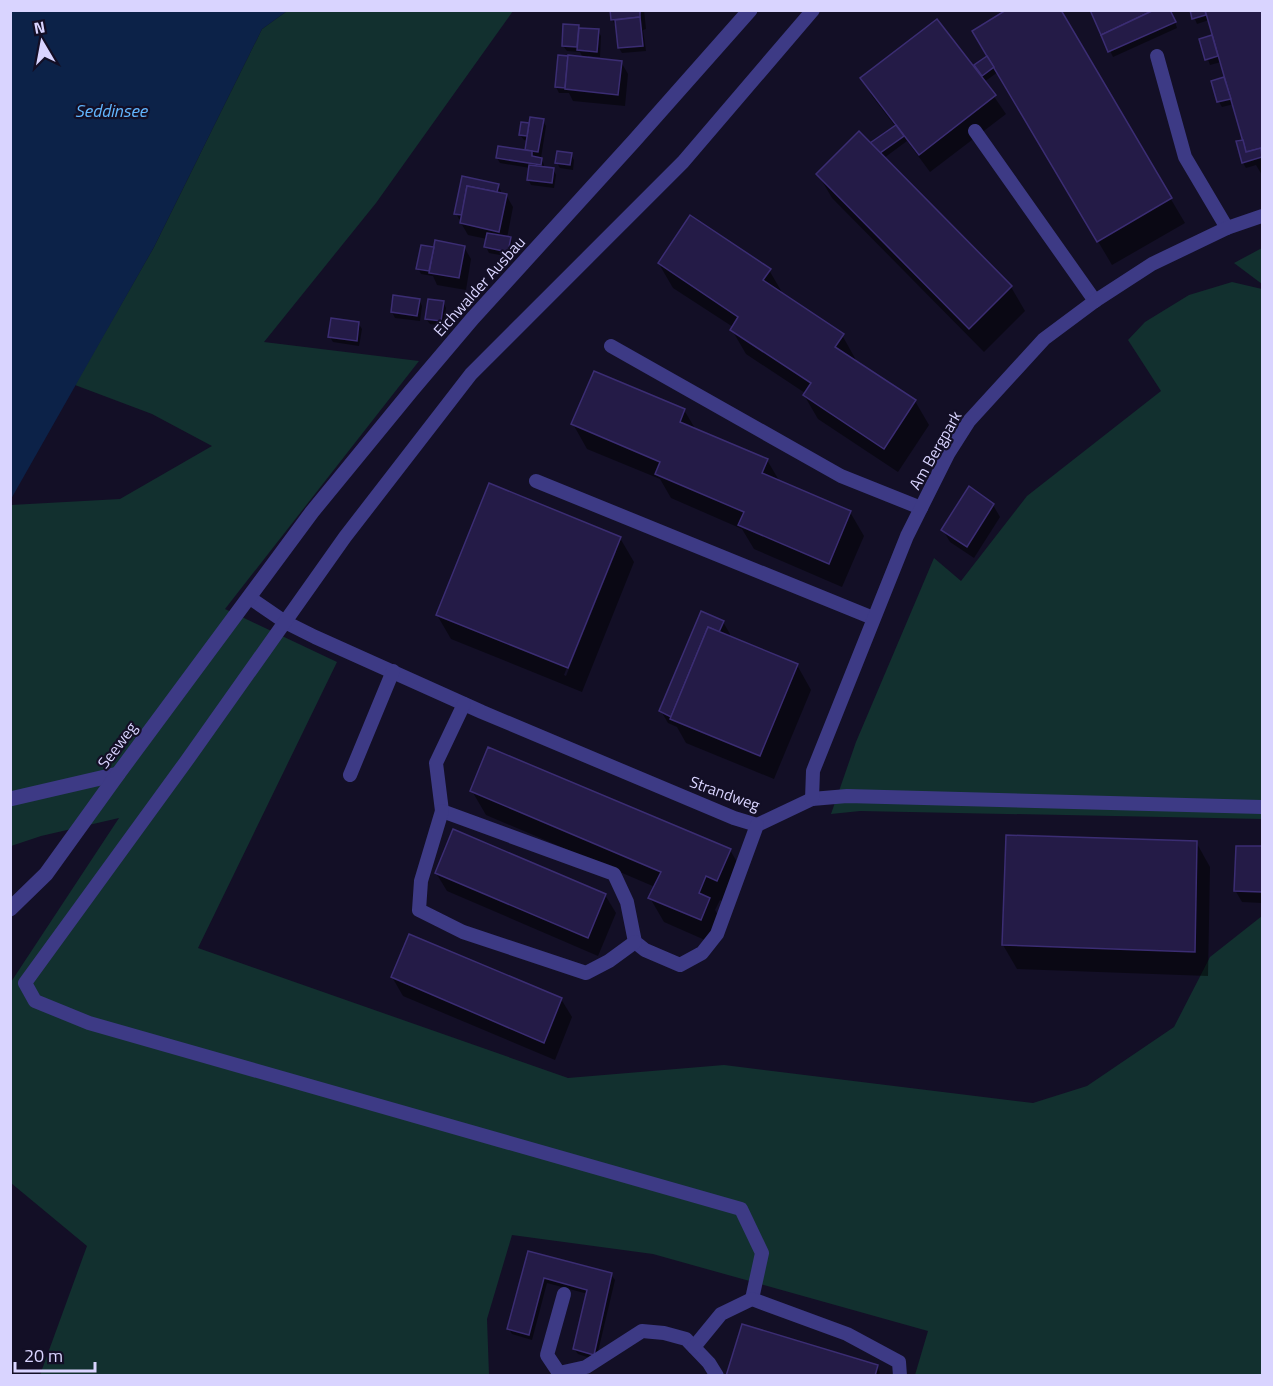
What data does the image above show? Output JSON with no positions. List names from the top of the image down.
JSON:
{
  "streets": {
    "street": ["Eichwalder Ausbau", "Seeweg"],
    "lane": ["Am Bergpark", "Strandweg"]
  },
  "crossings": [
    ["Eichwalder Ausbau", "Seeweg"],
    ["Eichwalder Ausbau", "Strandweg"],
    ["Am Bergpark", "Strandweg"],
    ["Seeweg", "Strandweg"]
  ],
  "water": ["Seddinsee"],
  "scale_bar": "20 m",
  "north": "top"
}
